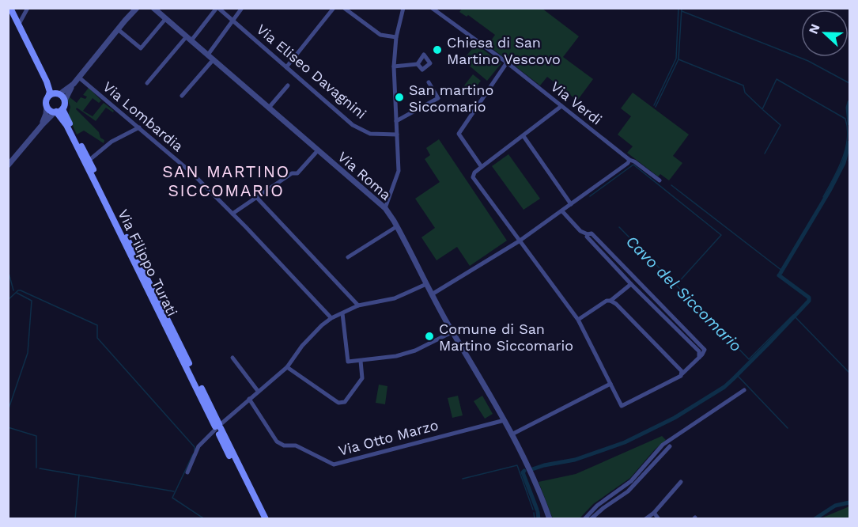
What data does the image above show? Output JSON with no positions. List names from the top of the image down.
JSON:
{
  "streets": {
    "main road": ["Via Filippo Turati"],
    "street": [
      "Via Eliseo Davagnini",
      "Via Verdi",
      "Via Lombardia",
      "Via Roma",
      "Via Otto Marzo"
    ]
  },
  "crossings": [
    ["Via Roma", "Via Otto Marzo"]
  ],
  "districts": ["SAN MARTINO SICCOMARIO"],
  "water": ["Cavo del Siccomario"],
  "places": ["Chiesa di San Martino Vescovo", "San martino Siccomario", "Comune di San Martino Siccomario"],
  "north": "left"
}
